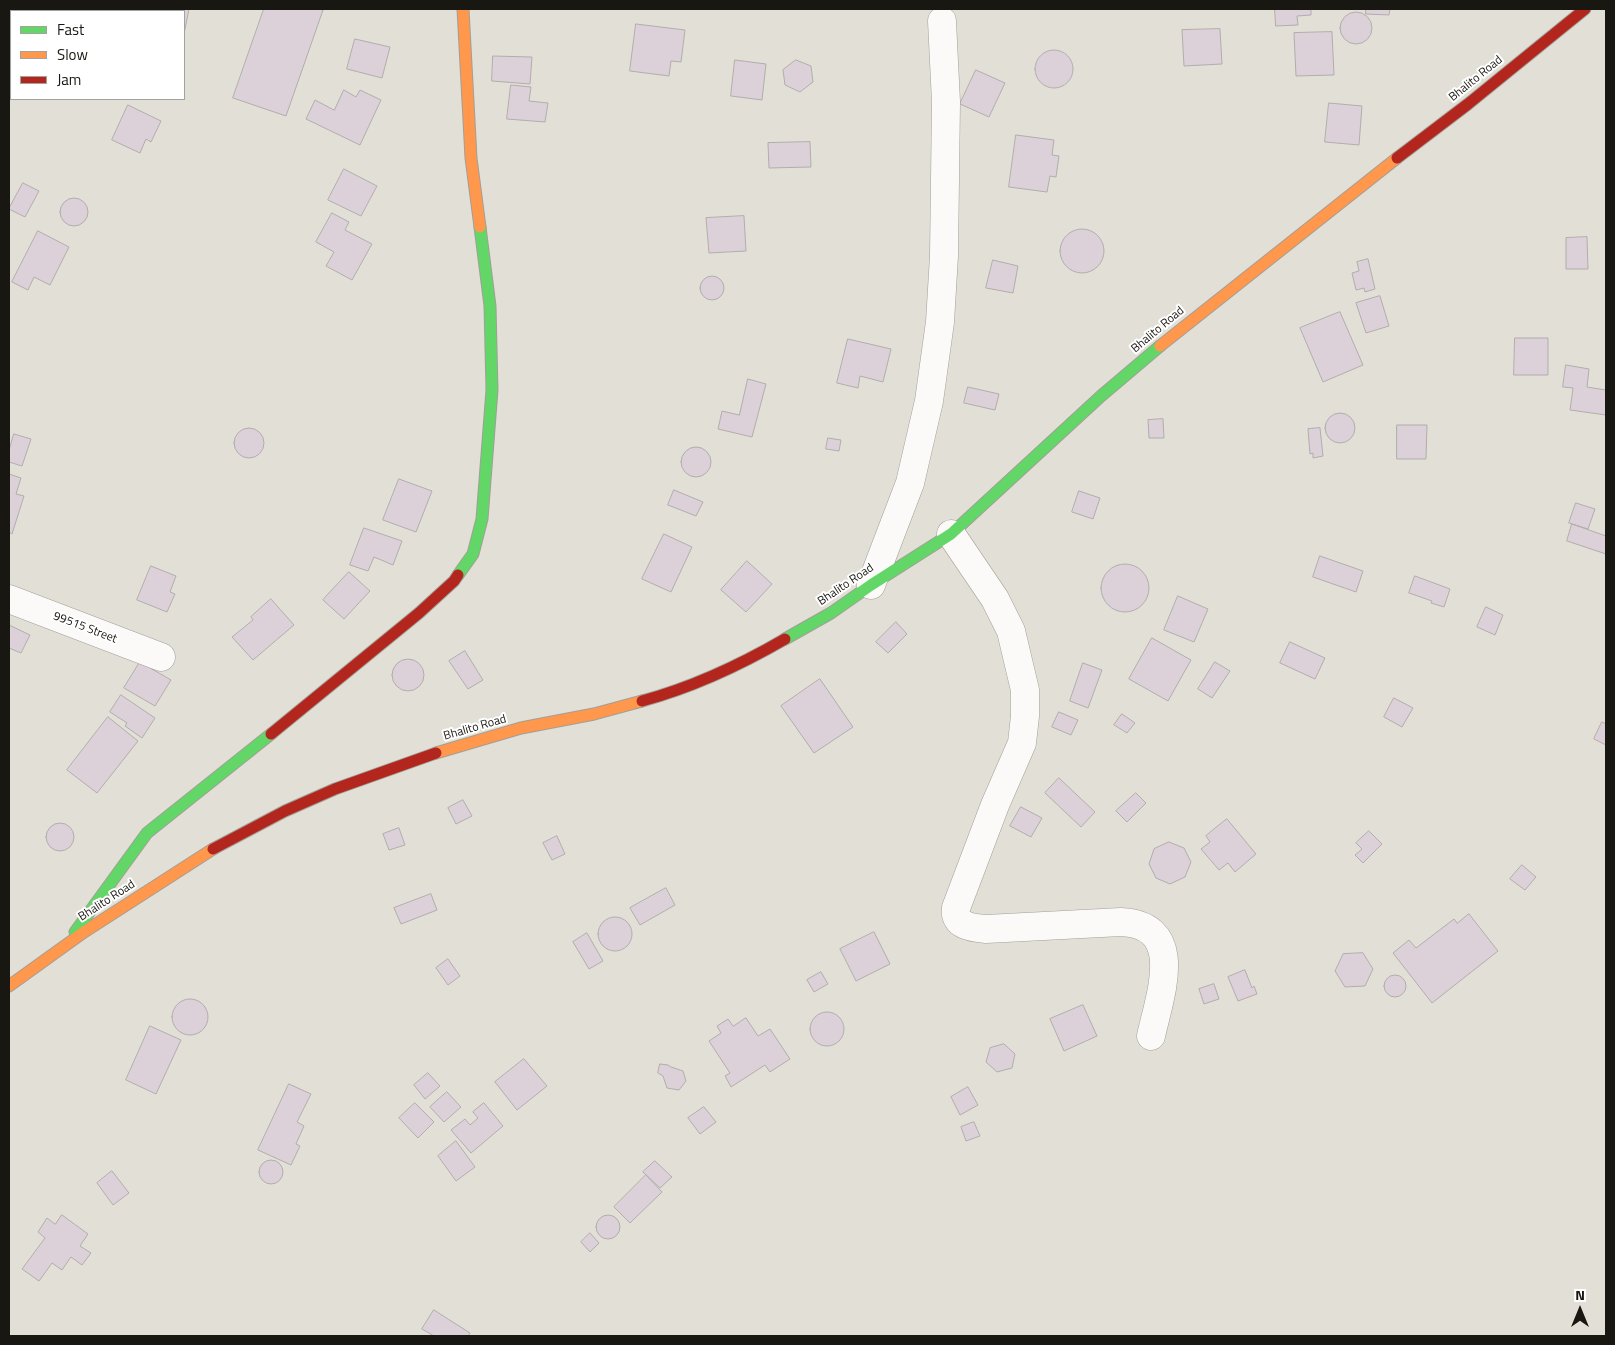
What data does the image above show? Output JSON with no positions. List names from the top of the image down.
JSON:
{
  "streets": {
    "street": ["Bhalito Road", "99515 Street"]
  },
  "legend": ["Fast", "Slow", "Jam"],
  "north": "top"
}
